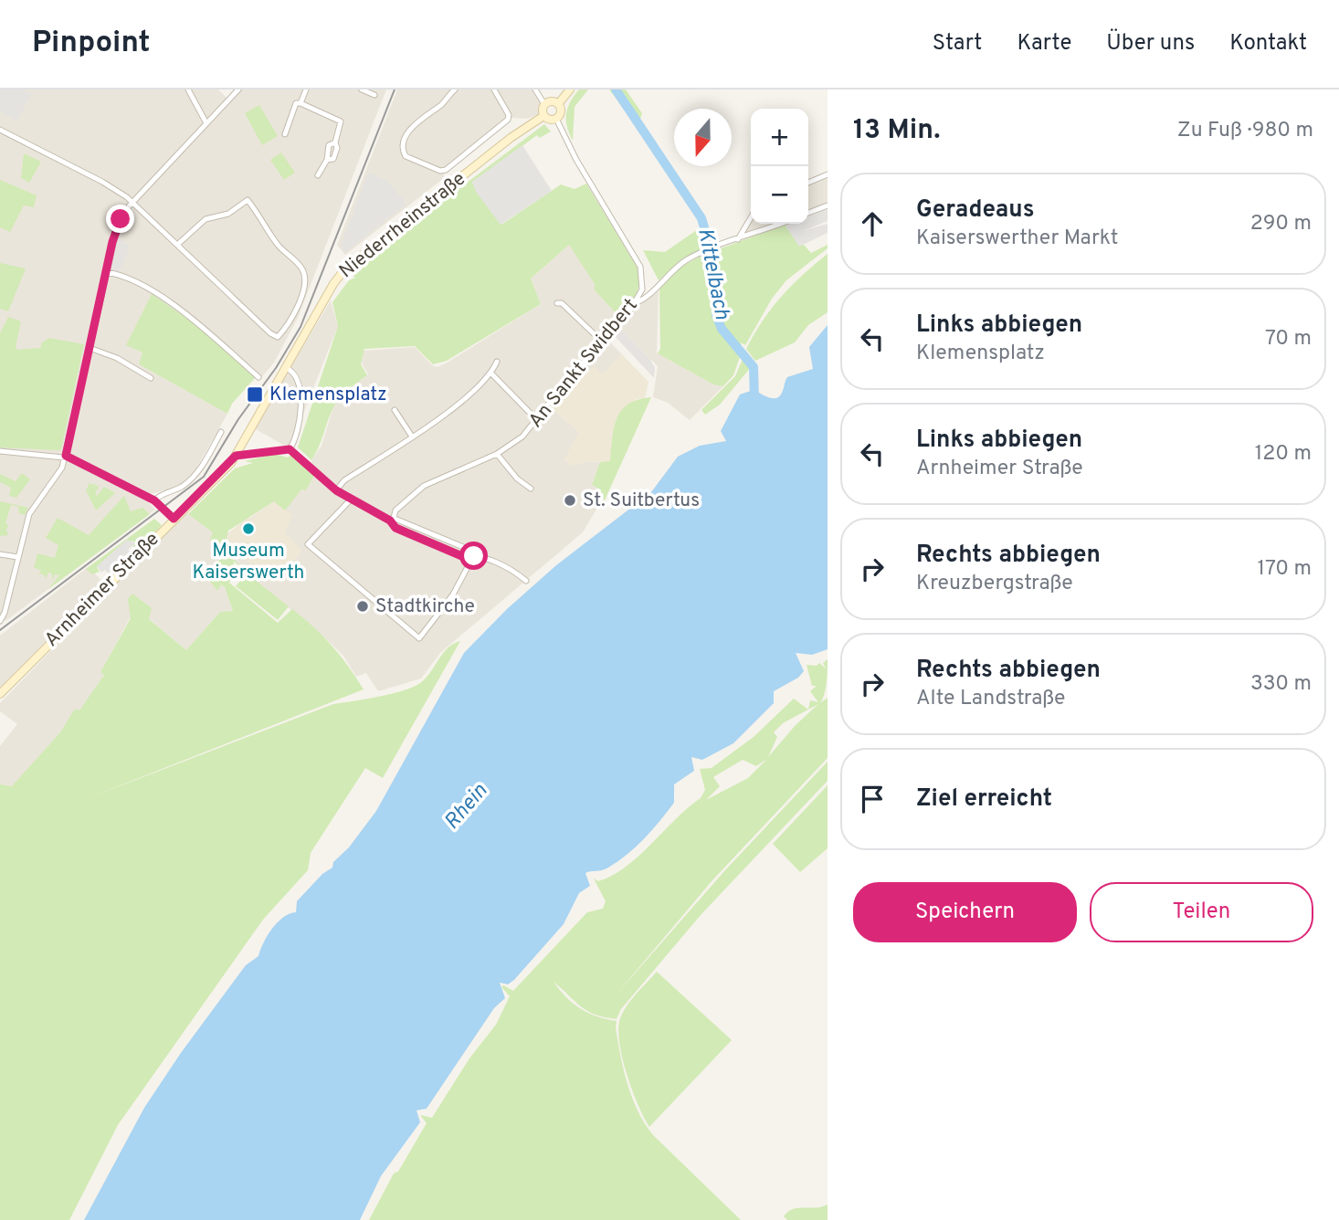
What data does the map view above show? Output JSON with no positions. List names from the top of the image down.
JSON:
{
  "streets": {
    "main road": ["Niederrheinstraße", "Arnheimer Straße"],
    "street": ["An Sankt Swidbert"]
  },
  "crossings": [
    ["Niederrheinstraße", "An Sankt Swidbert"],
    ["Niederrheinstraße", "Arnheimer Straße"]
  ],
  "water": ["Kittelbach", "Rhein"],
  "places": {
    "transit": ["Klemensplatz"],
    "other": ["St. Suitbertus", "Museum Kaiserswerth", "Stadtkirche"]
  },
  "north": "bottom",
  "page": {
    "header": "Pinpoint",
    "nav": [
      "Start",
      "Karte",
      "Über uns",
      "Kontakt"
    ],
    "heading": ["13 Min.", "Zu Fuß · 980 m"],
    "map_buttons": ["+", "−"],
    "list": [
      ["Geradeaus", "Kaiserswerther Markt", "290 m"],
      ["Links abbiegen", "Klemensplatz", "70 m"],
      ["Links abbiegen", "Arnheimer Straße", "120 m"],
      ["Rechts abbiegen", "Kreuzbergstraße", "170 m"],
      ["Rechts abbiegen", "Alte Landstraße", "330 m"],
      "Ziel erreicht"
    ],
    "buttons": ["Speichern", "Teilen"]
  }
}
